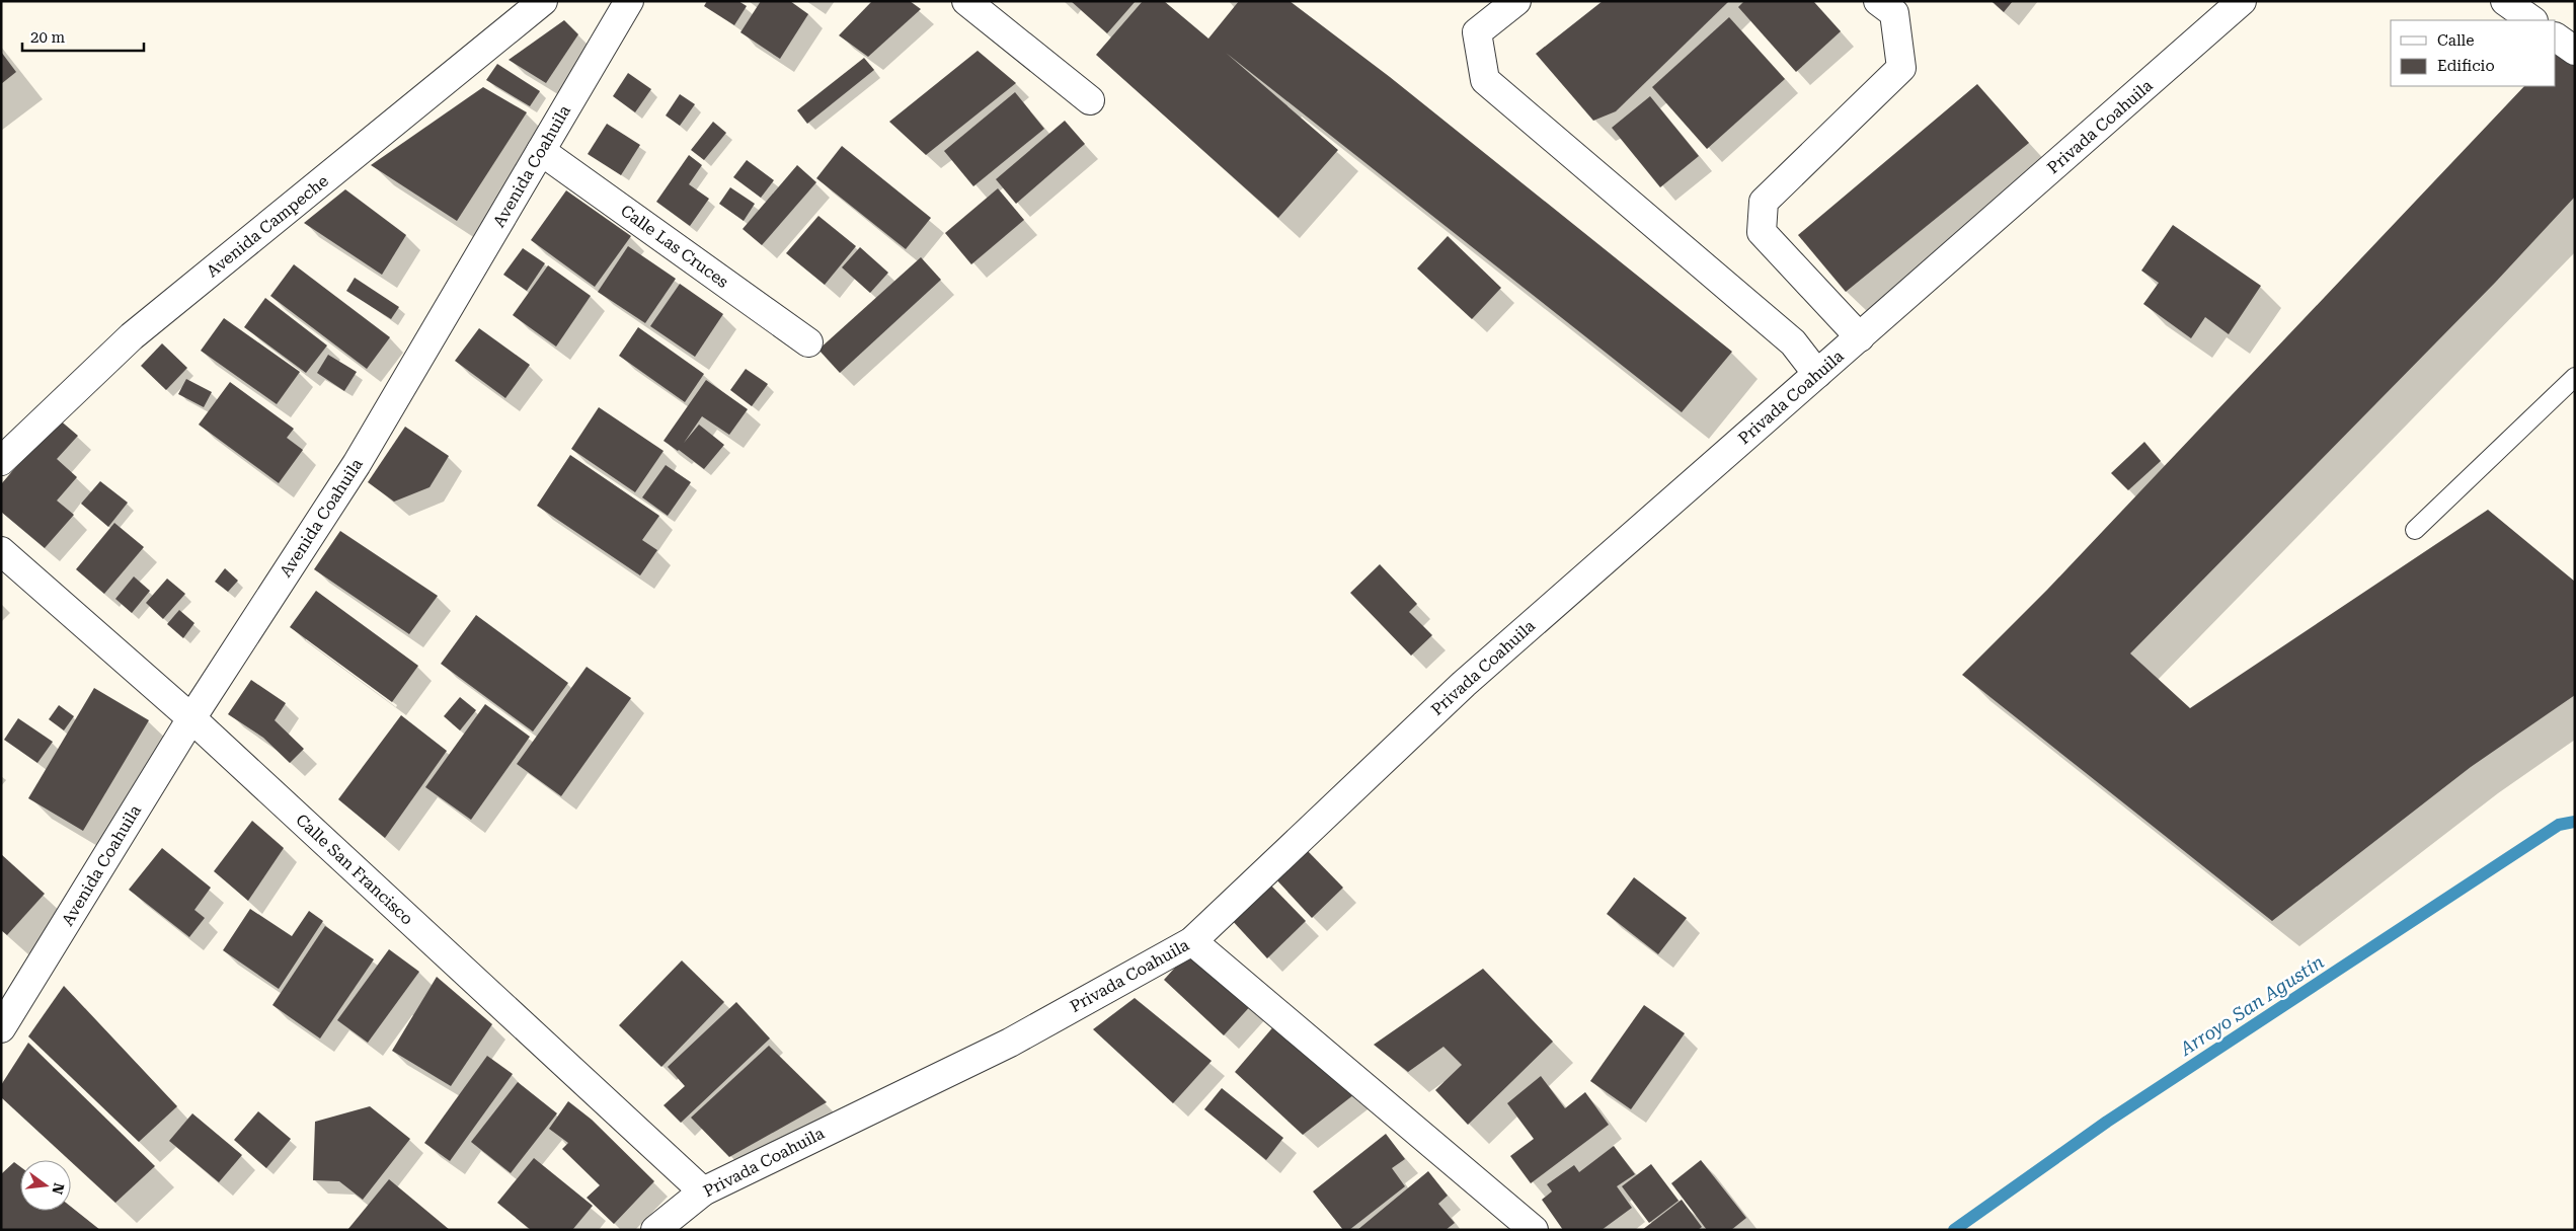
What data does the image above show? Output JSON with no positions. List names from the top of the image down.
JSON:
{
  "streets": {
    "street": [
      "Privada Coahuila",
      "Avenida Coahuila",
      "Avenida Campeche",
      "Calle Las Cruces",
      "Calle San Francisco"
    ]
  },
  "crossings": [
    ["Privada Coahuila", "Calle San Francisco"],
    ["Avenida Coahuila", "Calle Las Cruces"],
    ["Avenida Coahuila", "Calle San Francisco"]
  ],
  "water": ["Arroyo San Agustín"],
  "legend": ["Calle", "Edificio"],
  "scale_bar": "20 m",
  "north": "right"
}
